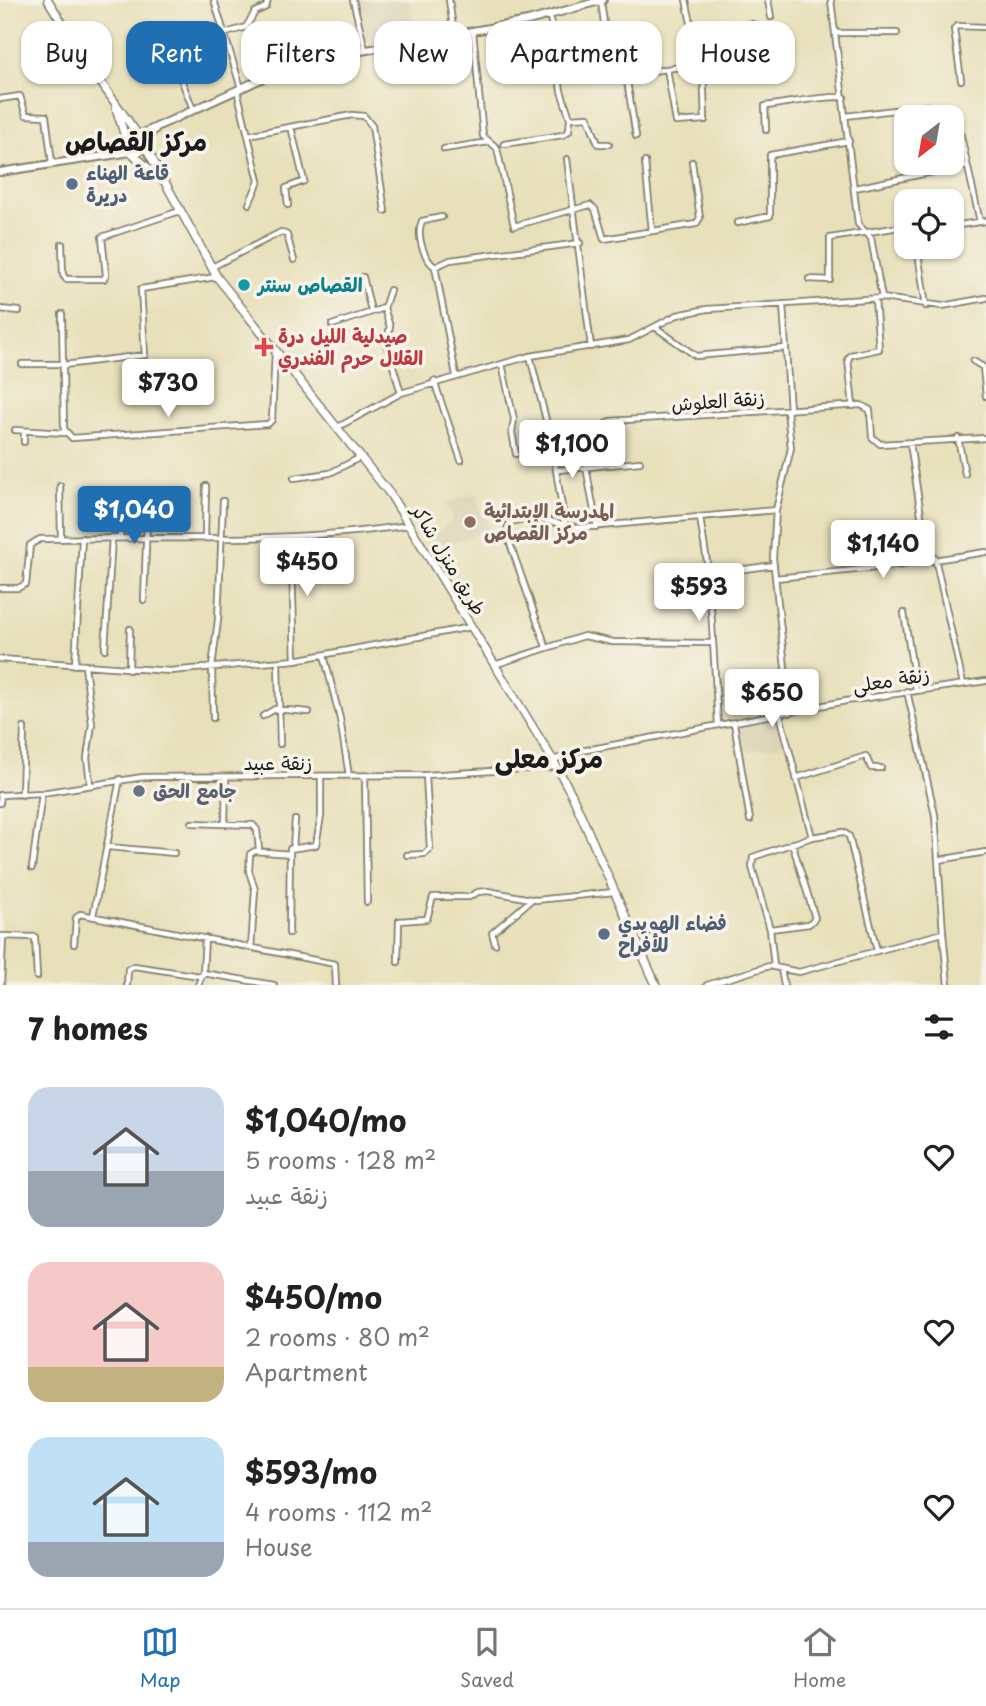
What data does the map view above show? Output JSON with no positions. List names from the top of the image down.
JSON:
{
  "streets": {
    "main road": ["طريق منزل شاكر"],
    "street": ["زنقة العلوش", "زنقة معلى", "زنقة عبيد"]
  },
  "crossings": [
    ["طريق منزل شاكر", "زنقة معلى"],
    ["طريق منزل شاكر", "زنقة عبيد"],
    ["زنقة معلى", "زنقة عبيد"]
  ],
  "districts": ["مركز القصاص", "مركز معلى"],
  "places": {
    "other": [
      "قاعة الهناء دريرة",
      "القصاص سنتر",
      "المدرسة الإبتدائية مركز القصاص",
      "جامع الحق",
      "فضاء الهويدي للأفراح"
    ],
    "health": ["صيدلية الليل درة القلال حرم الفندري"]
  },
  "north": "bottom left",
  "page": {
    "chip": [
      "Buy",
      "Rent",
      "Filters",
      "New",
      "Apartment",
      "House"
    ],
    "price": [
      "$730",
      "$1,100",
      "$1,040",
      "$1,140",
      "$450",
      "$593",
      "$650"
    ],
    "heading": "7 homes",
    "list": [
      {
        "name": "$1,040/mo",
        "note": "5 rooms · 128 m² · زنقة عبيد"
      },
      {
        "name": "$450/mo",
        "note": "2 rooms · 80 m² · Apartment"
      },
      {
        "name": "$593/mo",
        "note": "4 rooms · 112 m² · House"
      }
    ],
    "tabs": ["Map", "Saved", "Home"]
  }
}
